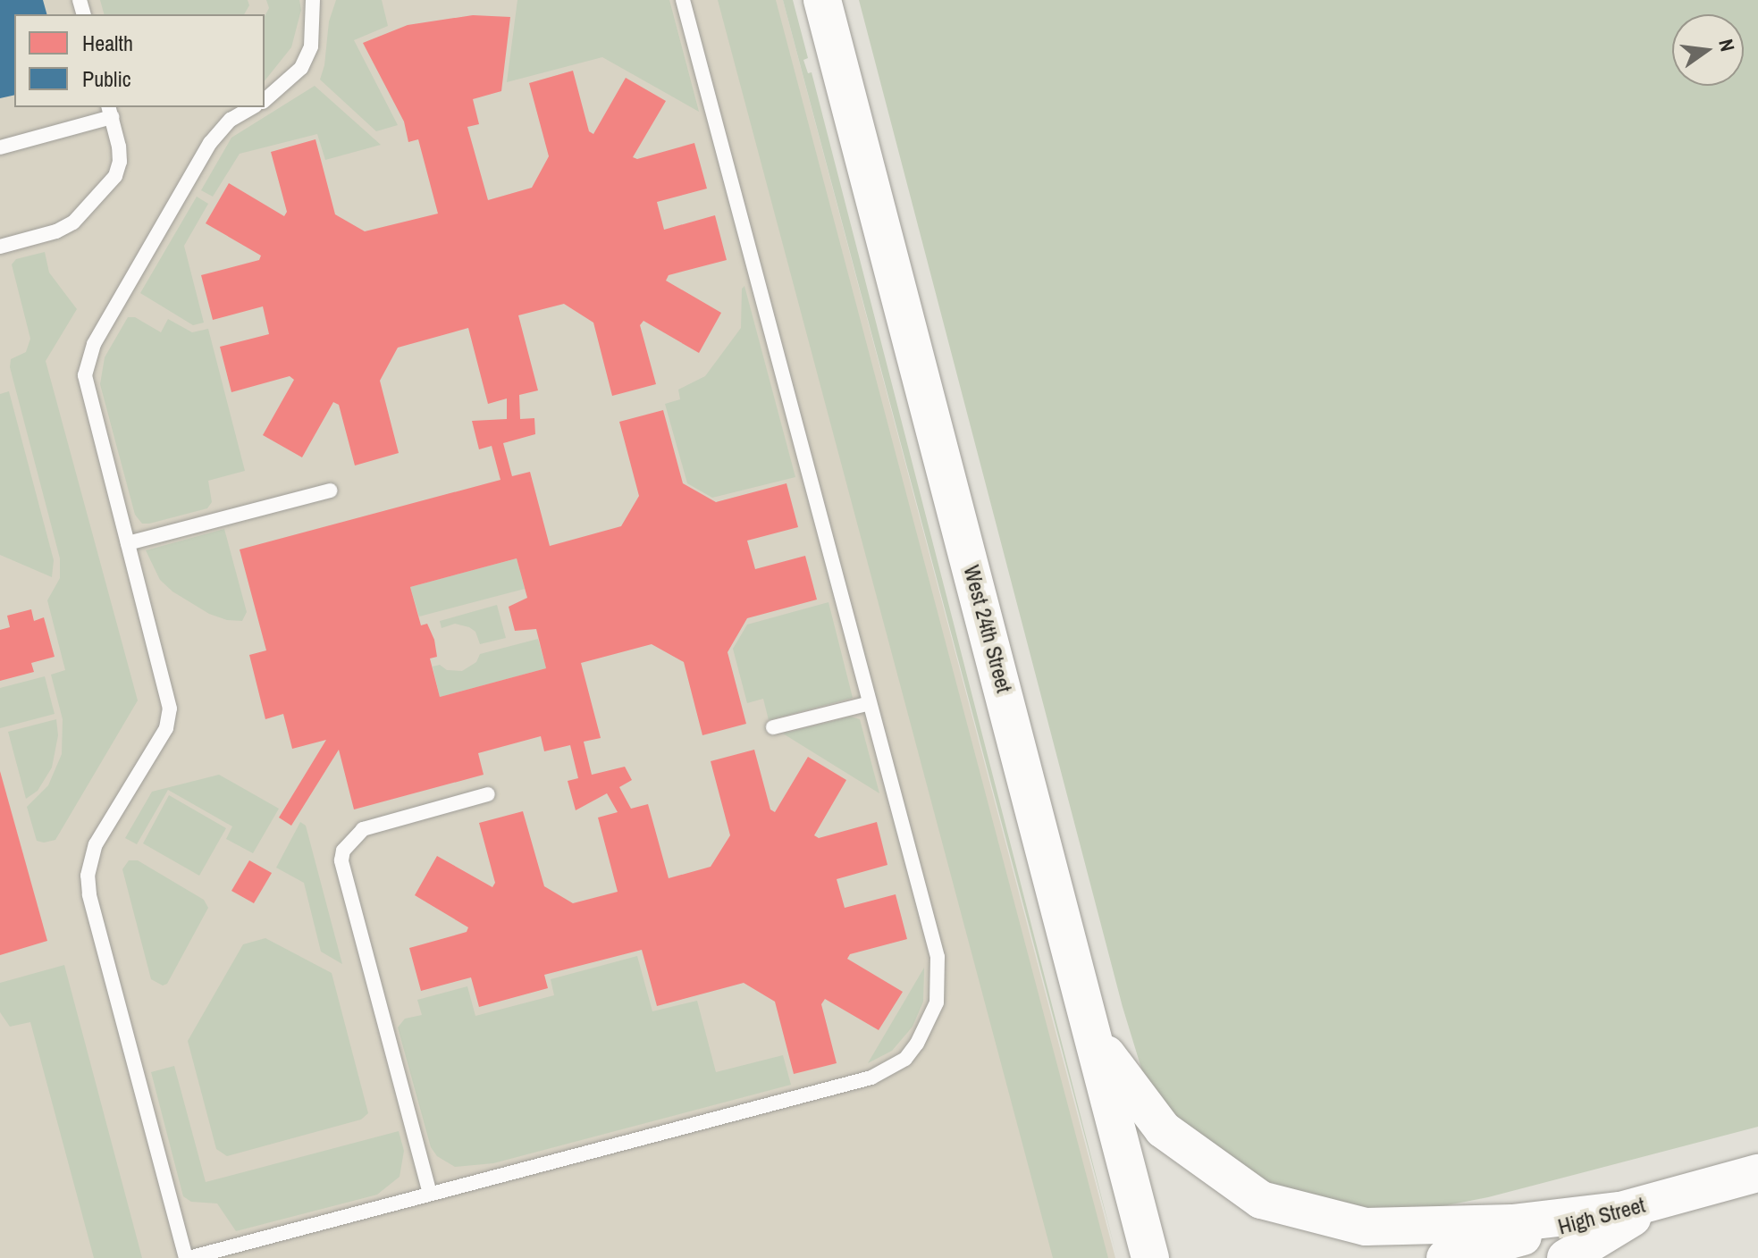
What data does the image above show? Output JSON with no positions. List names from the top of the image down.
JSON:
{
  "streets": {
    "street": ["West 24th Street", "High Street"]
  },
  "legend": ["Health", "Public"],
  "north": "right"
}
